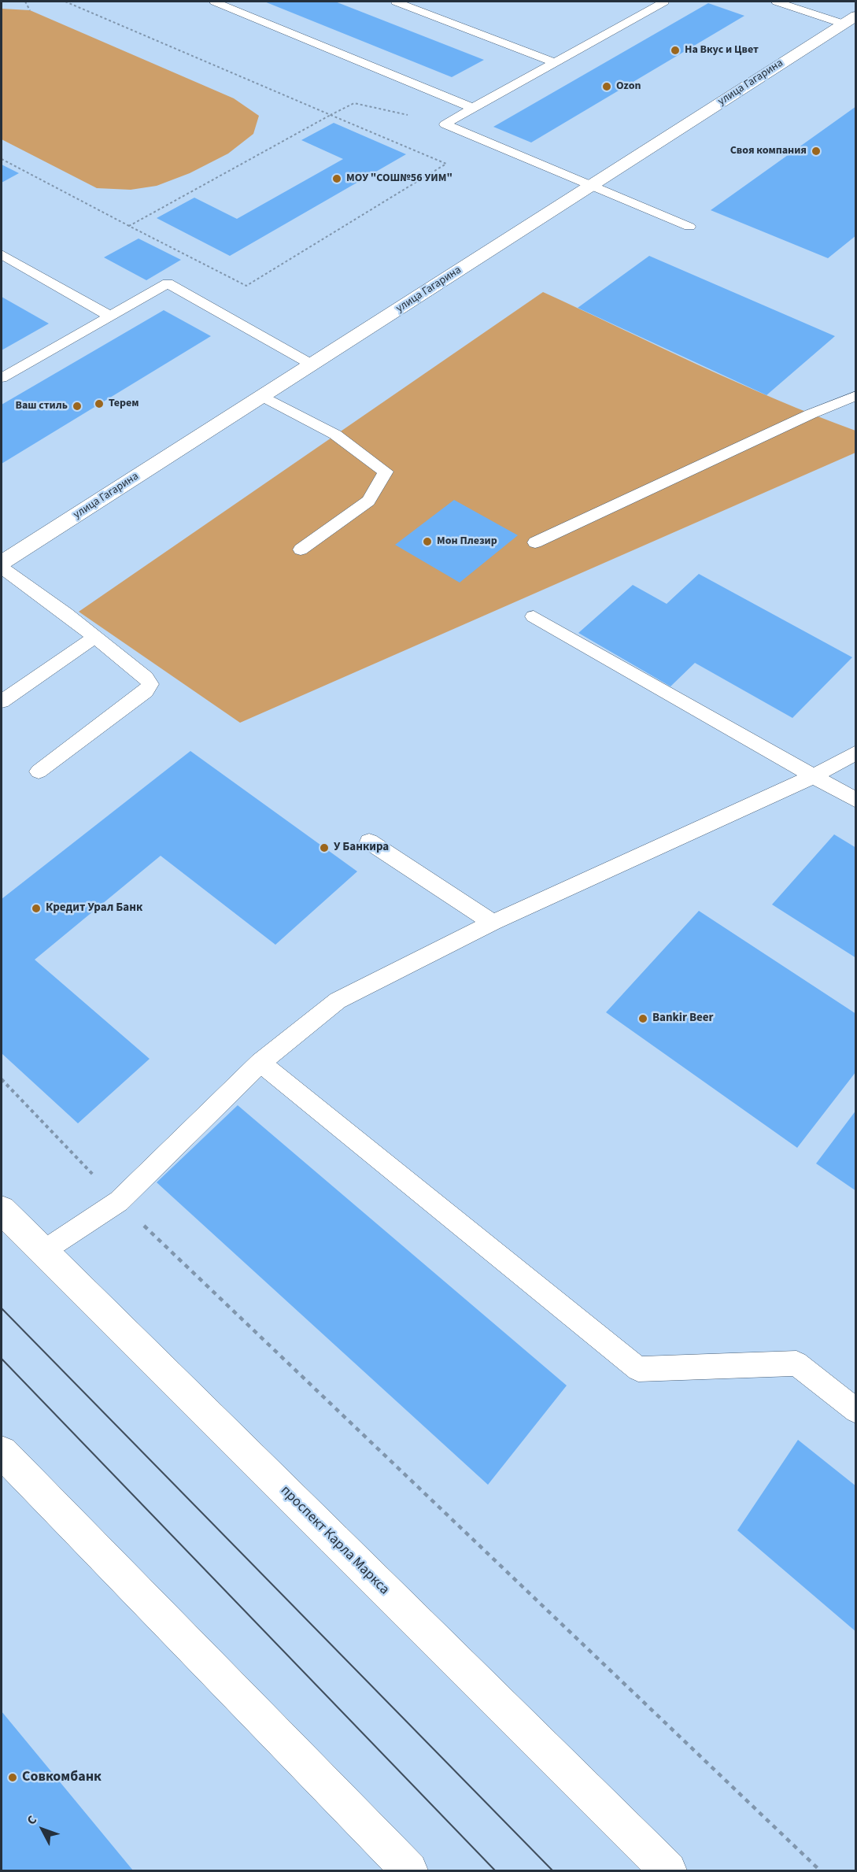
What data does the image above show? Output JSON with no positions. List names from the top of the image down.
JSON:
{
  "streets": {
    "main road": ["улица Гагарина", "проспект Карла Маркса"]
  },
  "places": [
    "На Вкус и Цвет",
    "Ozon",
    "Своя компания",
    "МОУ \"СОШ№56 УИМ\"",
    "Терем",
    "Ваш стиль",
    "Мон Плезир",
    "У Банкира",
    "Кредит Урал Банк",
    "Bankir Beer",
    "Совкомбанк"
  ],
  "north": "top left"
}
